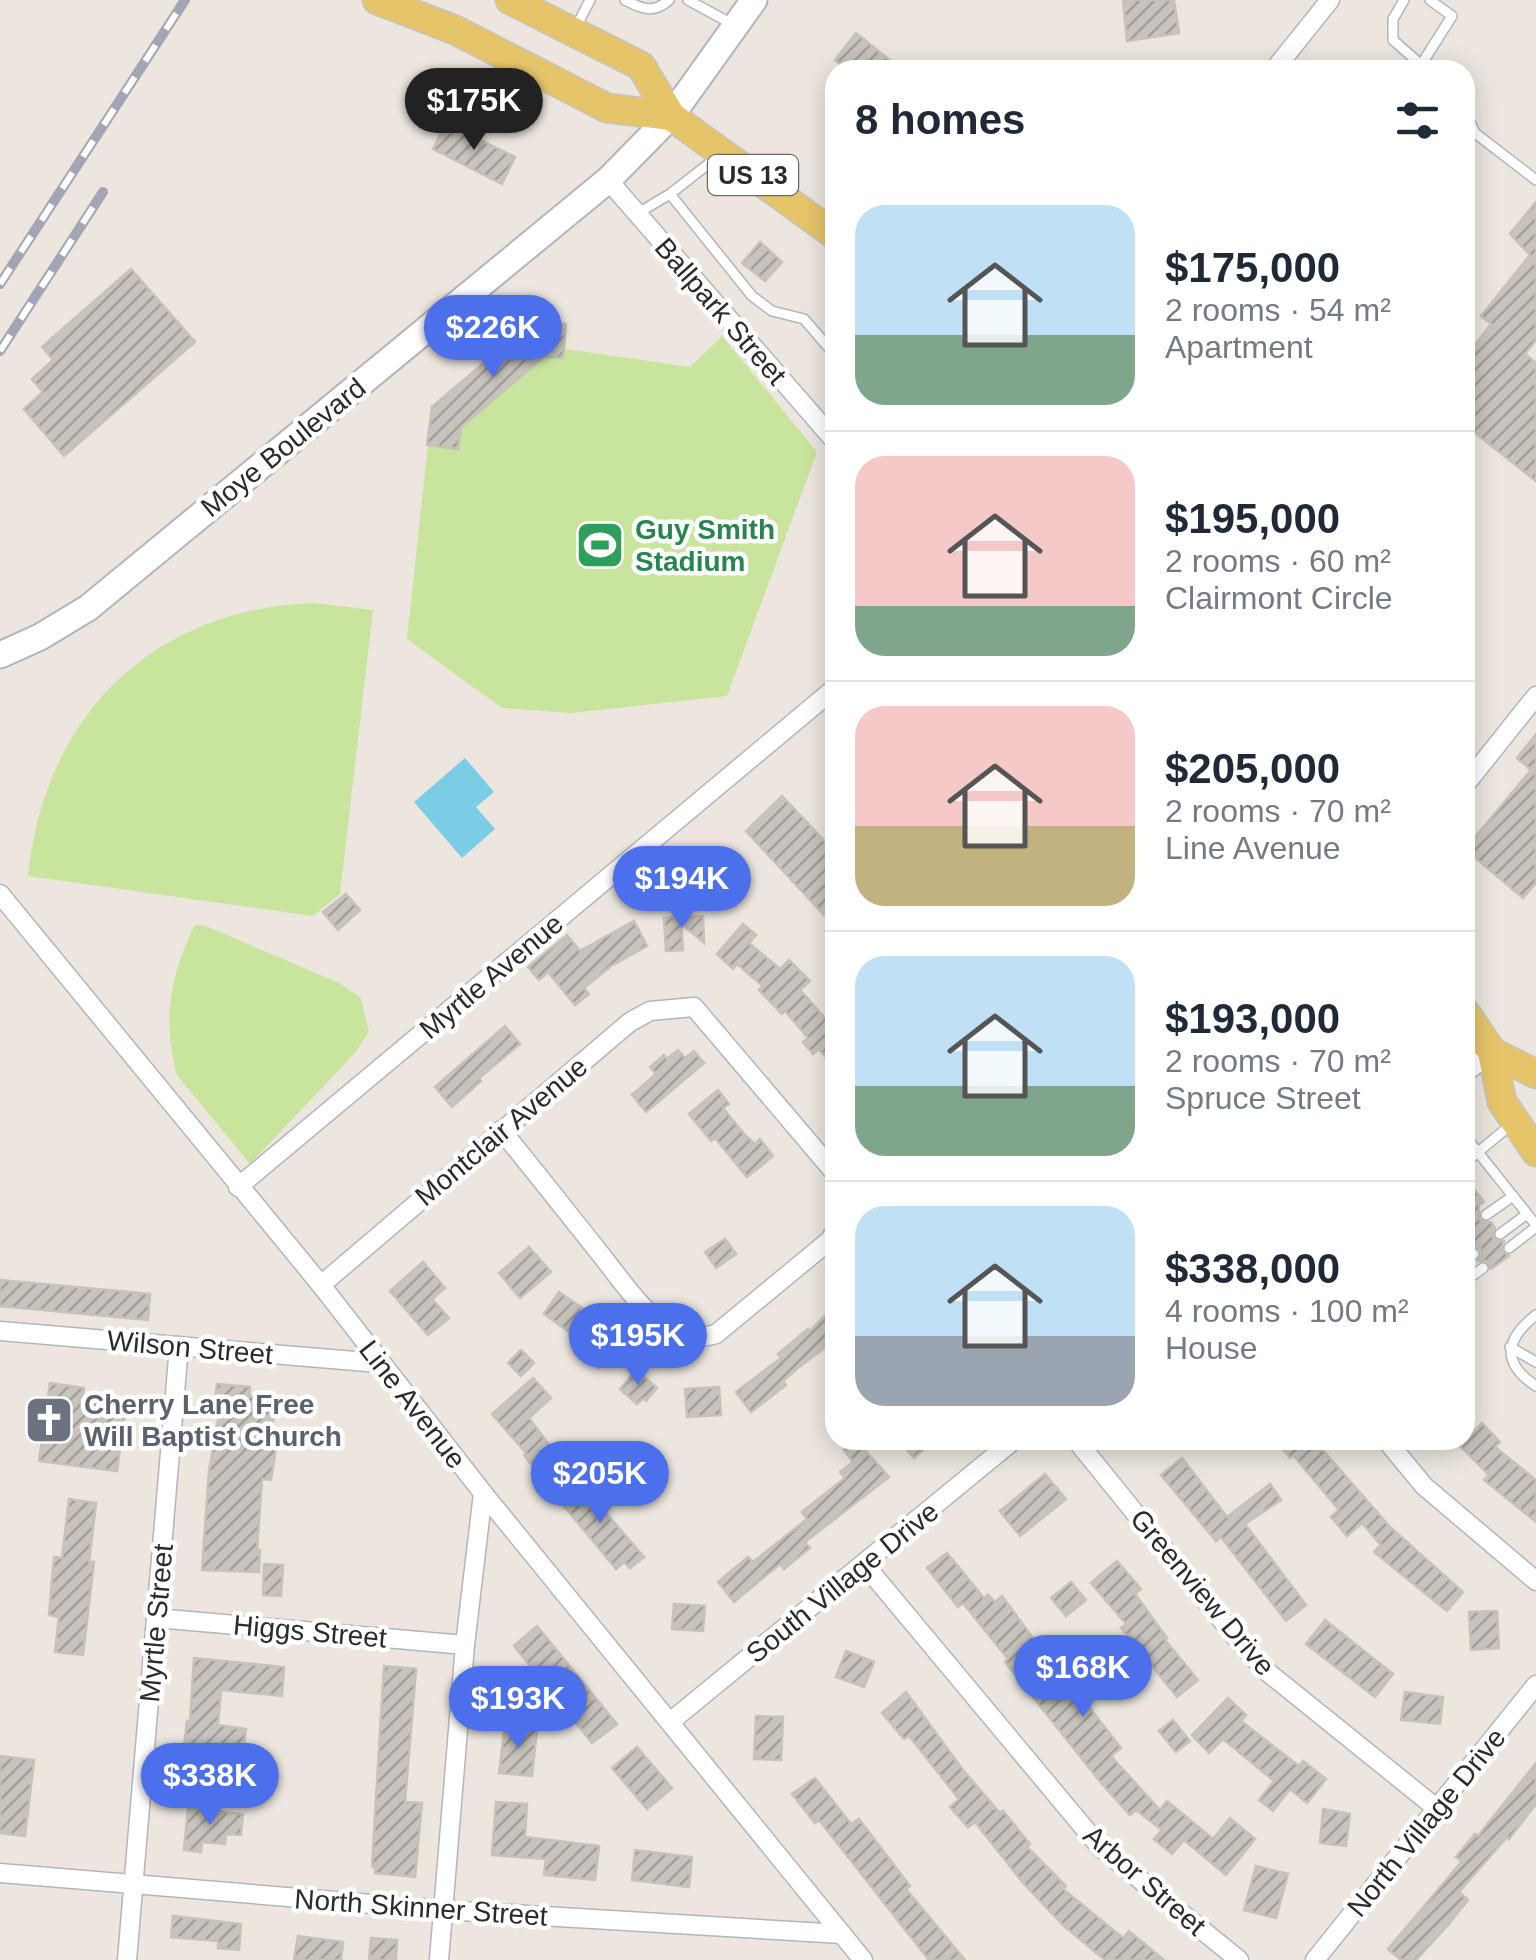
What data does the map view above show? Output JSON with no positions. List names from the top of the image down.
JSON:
{
  "streets": {
    "main road": ["US 13", "Moye Boulevard"],
    "street": [
      "Ballpark Street",
      "Myrtle Avenue",
      "Montclair Avenue",
      "Wilson Street",
      "Line Avenue",
      "South Village Drive",
      "Greenview Drive",
      "Myrtle Street",
      "Higgs Street",
      "North Village Drive",
      "Arbor Street",
      "North Skinner Street"
    ]
  },
  "crossings": [
    ["US 13", "Moye Boulevard"],
    ["Ballpark Street", "Moye Boulevard"],
    ["Myrtle Avenue", "Line Avenue"],
    ["Montclair Avenue", "Line Avenue"],
    ["Wilson Street", "Line Avenue"],
    ["Wilson Street", "Myrtle Street"],
    ["Line Avenue", "South Village Drive"],
    ["Line Avenue", "North Skinner Street"],
    ["South Village Drive", "Arbor Street"],
    ["Greenview Drive", "North Village Drive"],
    ["Myrtle Street", "Higgs Street"],
    ["Myrtle Street", "North Skinner Street"]
  ],
  "places": {
    "sports": ["Guy Smith Stadium"],
    "church": ["Cherry Lane Free Will Baptist Church"]
  },
  "page": {
    "heading": "8 homes",
    "price": [
      "$175K",
      "$226K",
      "$194K",
      "$195K",
      "$205K",
      "$168K",
      "$193K",
      "$338K"
    ],
    "list": [
      {
        "name": "$175,000",
        "note": "2 rooms · 54 m² · Apartment"
      },
      {
        "name": "$195,000",
        "note": "2 rooms · 60 m² · Clairmont Circle"
      },
      {
        "name": "$205,000",
        "note": "2 rooms · 70 m² · Line Avenue"
      },
      {
        "name": "$193,000",
        "note": "2 rooms · 70 m² · Spruce Street"
      },
      {
        "name": "$338,000",
        "note": "4 rooms · 100 m² · House"
      }
    ]
  }
}
